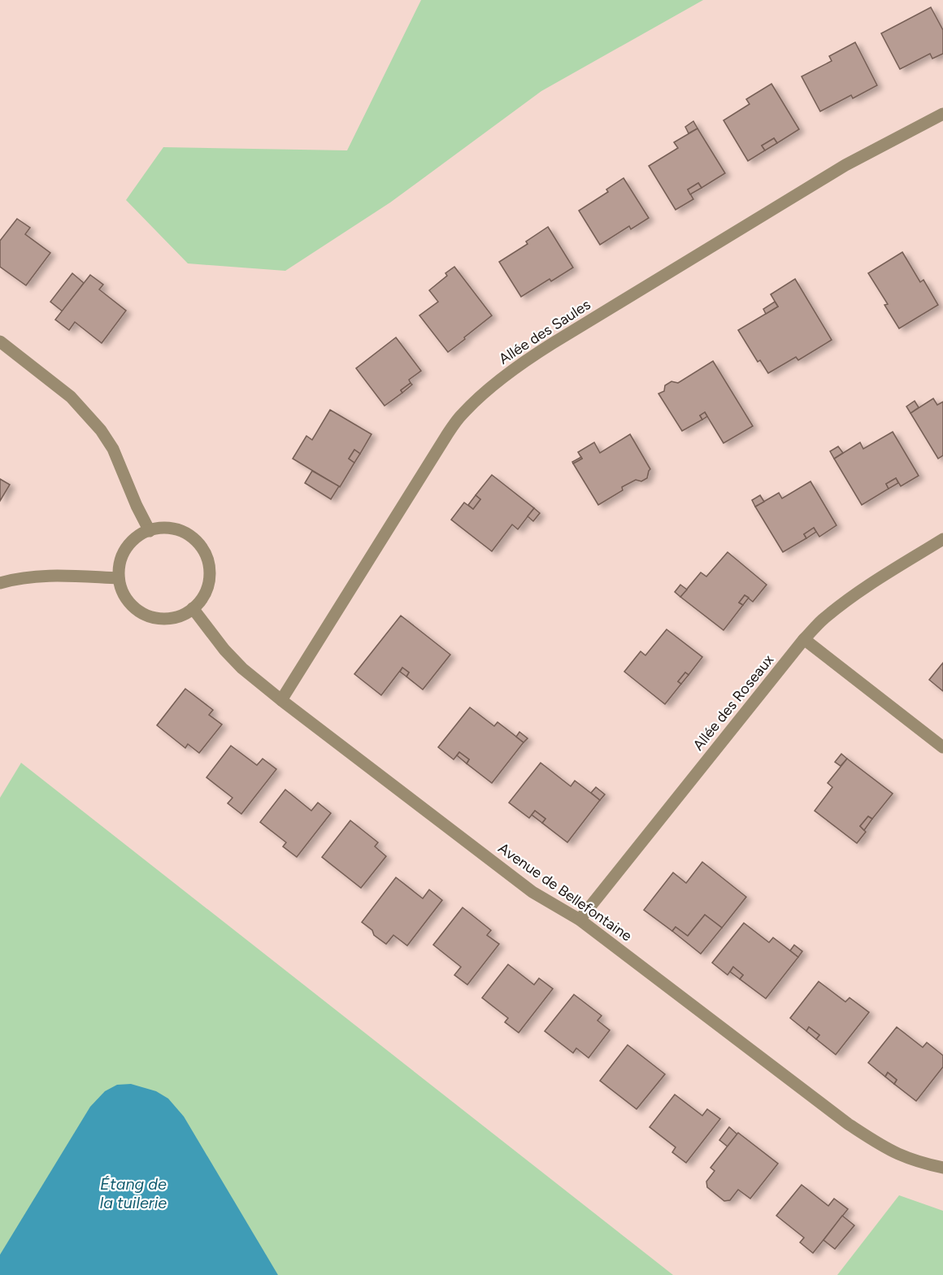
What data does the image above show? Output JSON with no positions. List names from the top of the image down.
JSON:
{
  "streets": {
    "street": ["Allée des Saules", "Allée des Roseaux", "Avenue de Bellefontaine"]
  },
  "crossings": [
    ["Allée des Saules", "Avenue de Bellefontaine"],
    ["Allée des Roseaux", "Avenue de Bellefontaine"]
  ],
  "water": ["Étang de la tuilerie"]
}
